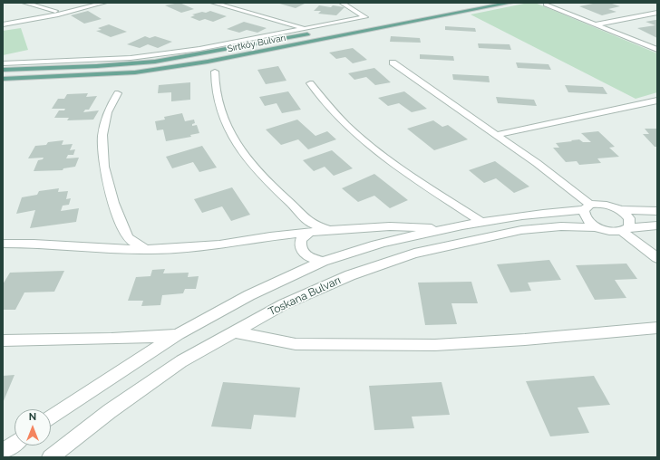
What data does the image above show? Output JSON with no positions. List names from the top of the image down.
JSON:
{
  "streets": {
    "main road": ["Sırtköy Bulvarı"],
    "street": ["Toskana Bulvarı"]
  },
  "north": "top"
}
